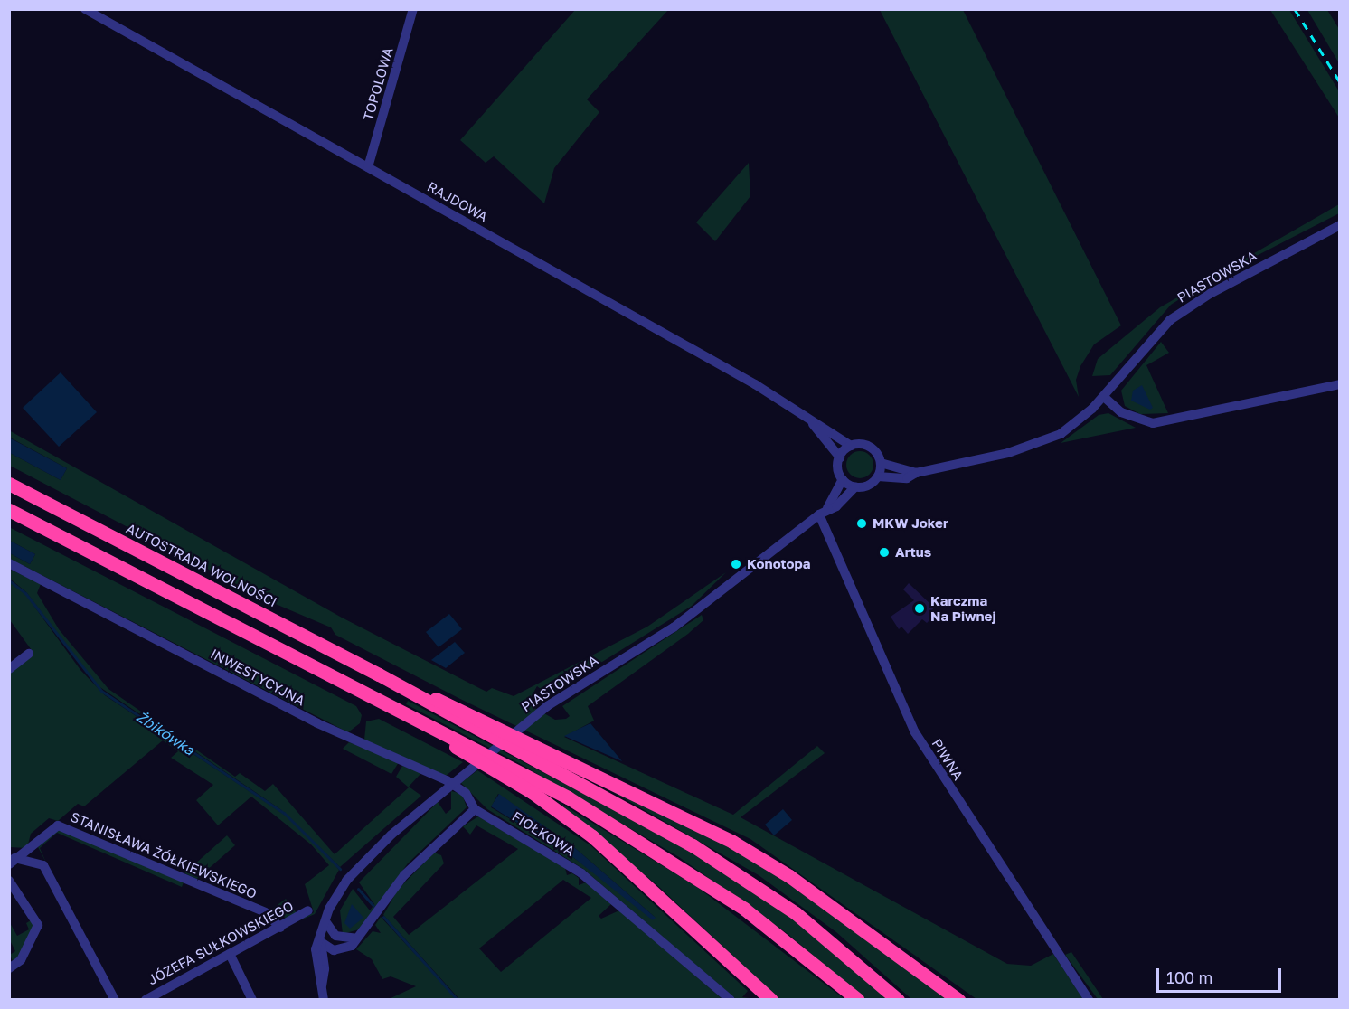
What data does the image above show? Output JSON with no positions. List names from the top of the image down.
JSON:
{
  "streets": {
    "highway": ["AUTOSTRADA WOLNOŚCI"],
    "street": [
      "TOPOLOWA",
      "RAJDOWA",
      "PIASTOWSKA",
      "INWESTYCYJNA",
      "PIWNA",
      "FIOŁKOWA",
      "STANISŁAWA ŻÓŁKIEWSKIEGO",
      "JÓZEFA SUŁKOWSKIEGO"
    ]
  },
  "crossings": [
    ["TOPOLOWA", "RAJDOWA"],
    ["RAJDOWA", "PIASTOWSKA"],
    ["PIASTOWSKA", "PIWNA"],
    ["INWESTYCYJNA", "FIOŁKOWA"],
    ["STANISŁAWA ŻÓŁKIEWSKIEGO", "JÓZEFA SUŁKOWSKIEGO"]
  ],
  "water": ["Żbikówka"],
  "places": [
    "MKW Joker",
    "Artus",
    "Konotopa",
    "Karczma Na Piwnej"
  ],
  "scale_bar": "100 m"
}
